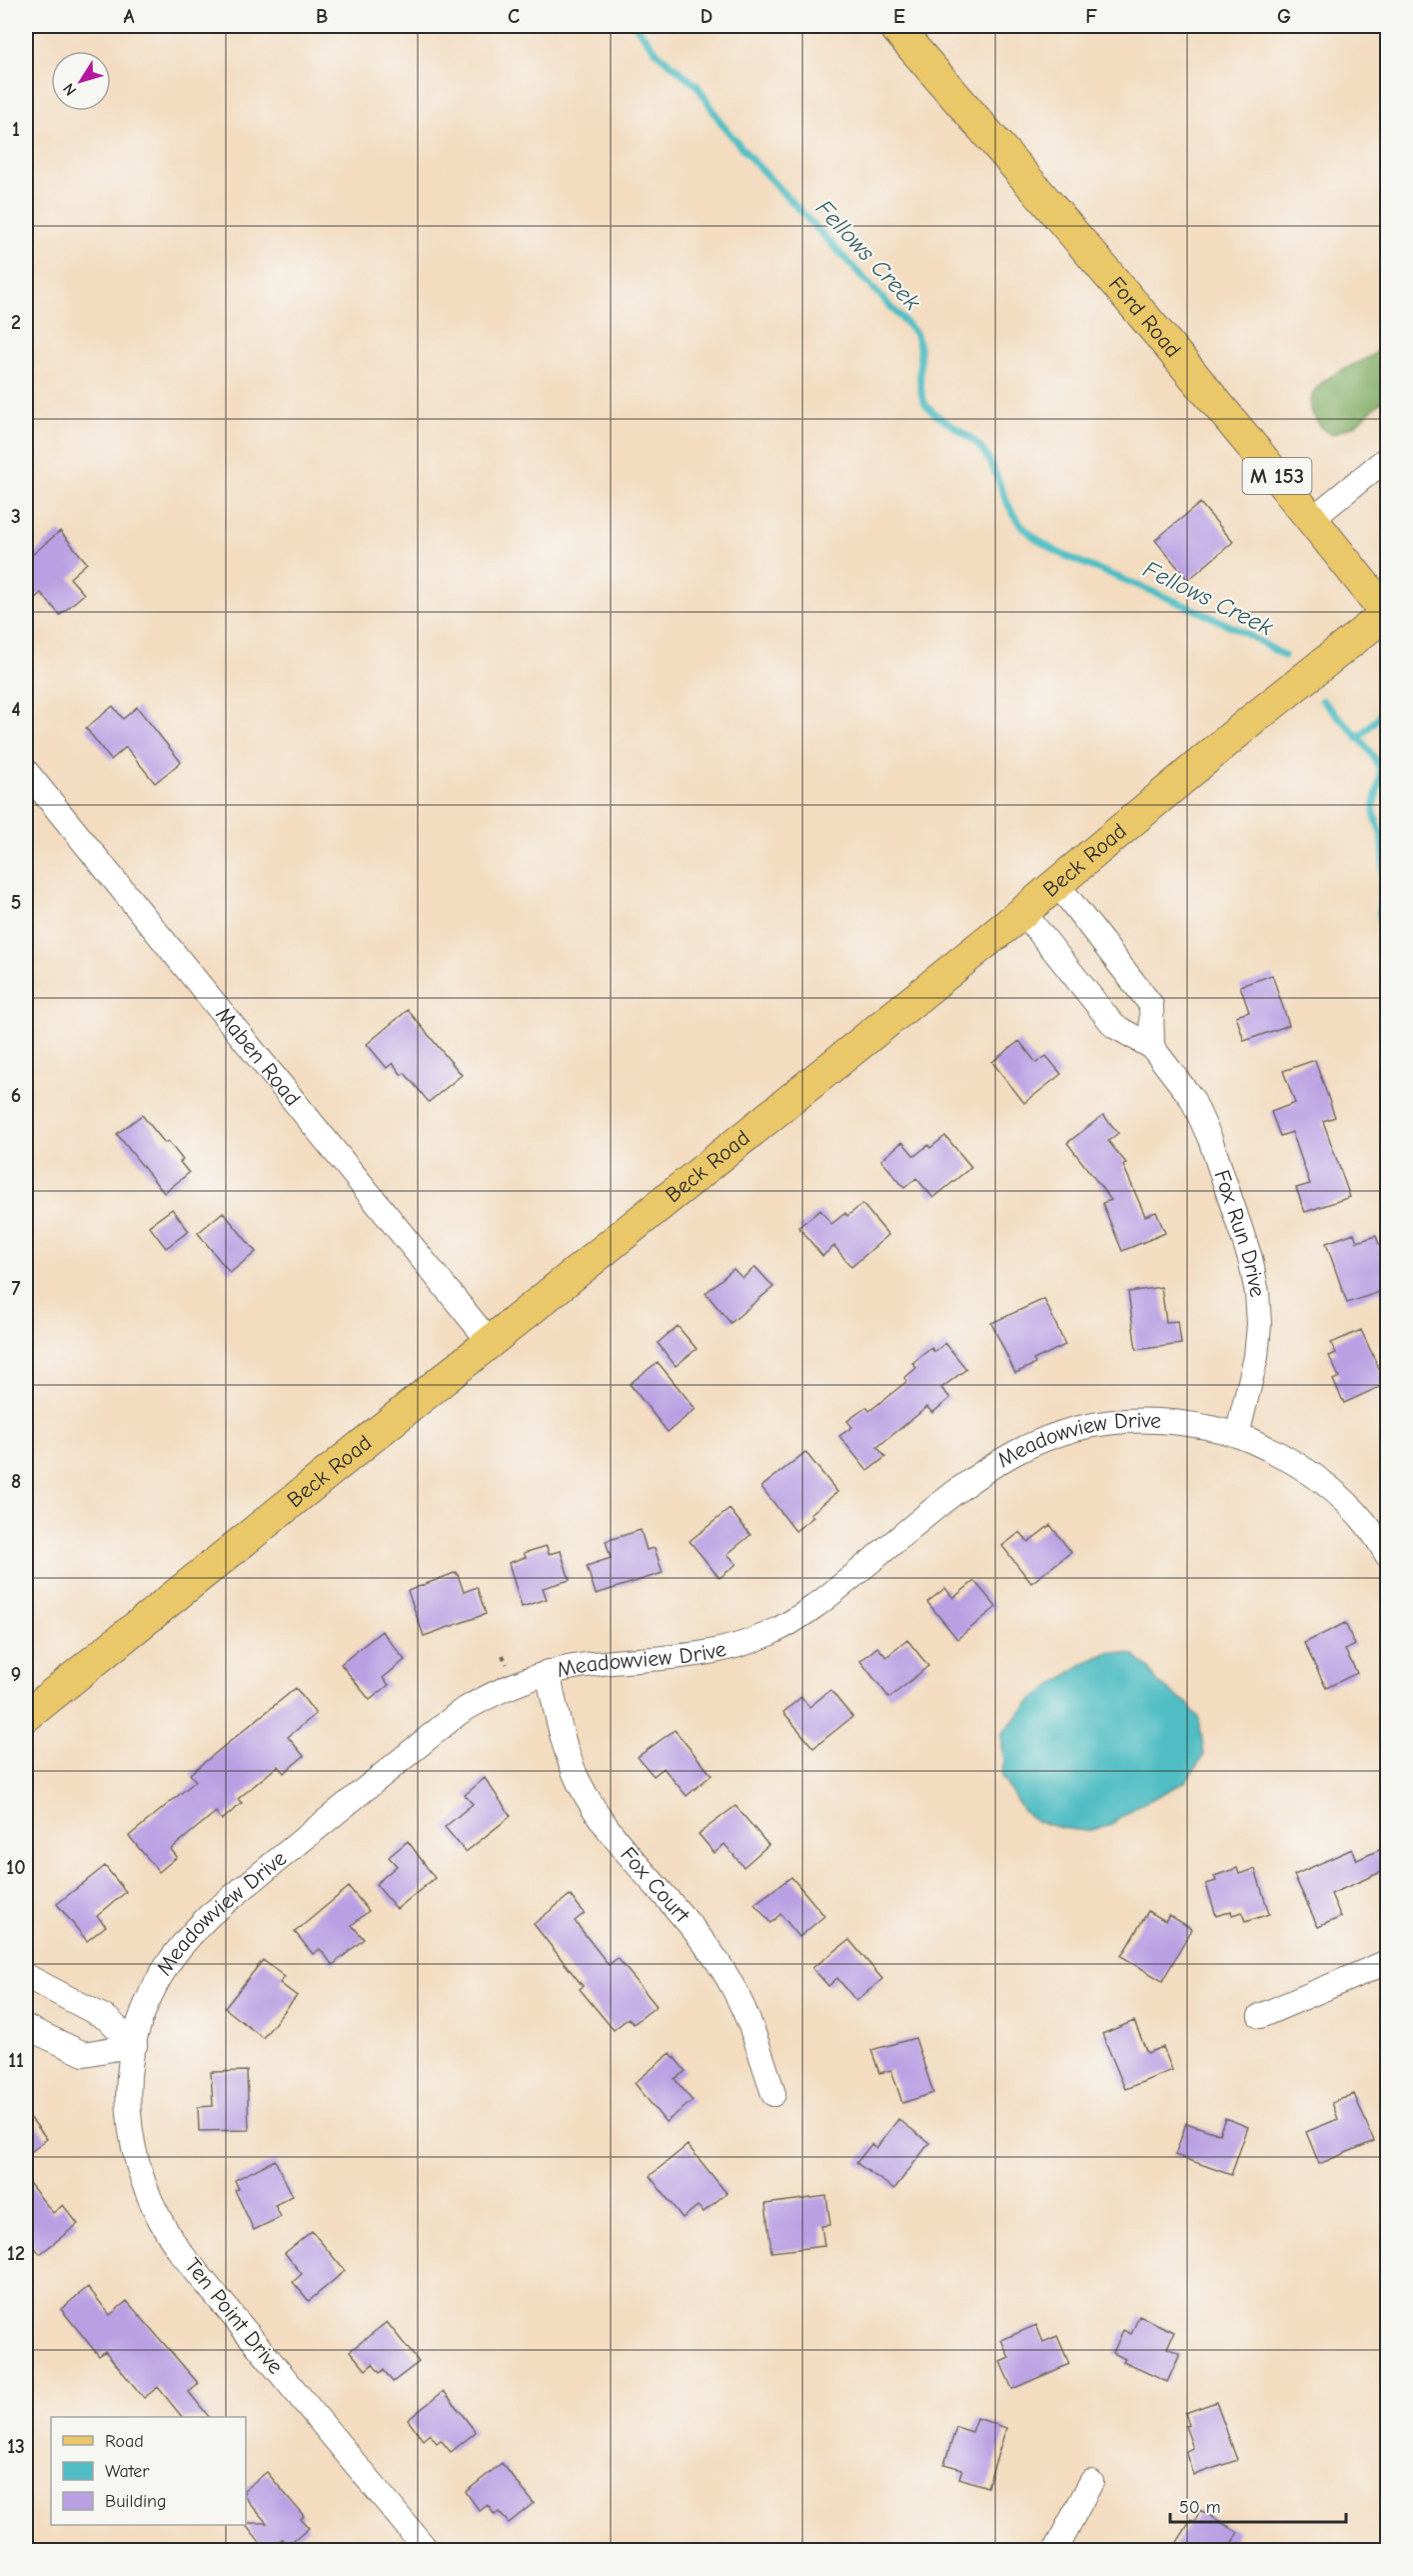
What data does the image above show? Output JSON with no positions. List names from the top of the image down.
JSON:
{
  "streets": {
    "main road": ["Ford Road", "M 153", "Beck Road"],
    "street": [
      "Maben Road",
      "Fox Run Drive",
      "Meadowview Drive",
      "Fox Court",
      "Ten Point Drive"
    ]
  },
  "crossings": [
    ["Ford Road", "Beck Road"],
    ["Beck Road", "Maben Road"],
    ["Beck Road", "Fox Run Drive"],
    ["Fox Run Drive", "Meadowview Drive"],
    ["Meadowview Drive", "Fox Court"],
    ["Meadowview Drive", "Ten Point Drive"]
  ],
  "water": ["Fellows Creek"],
  "legend": ["Road", "Water", "Building"],
  "scale_bar": "50 m",
  "north": "bottom left",
  "grid": {
    "columns": [
      "A",
      "B",
      "C",
      "D",
      "E",
      "F",
      "G"
    ],
    "rows": [
      "1",
      "2",
      "3",
      "4",
      "5",
      "6",
      "7",
      "8",
      "9",
      "10",
      "11",
      "12",
      "13"
    ]
  }
}
